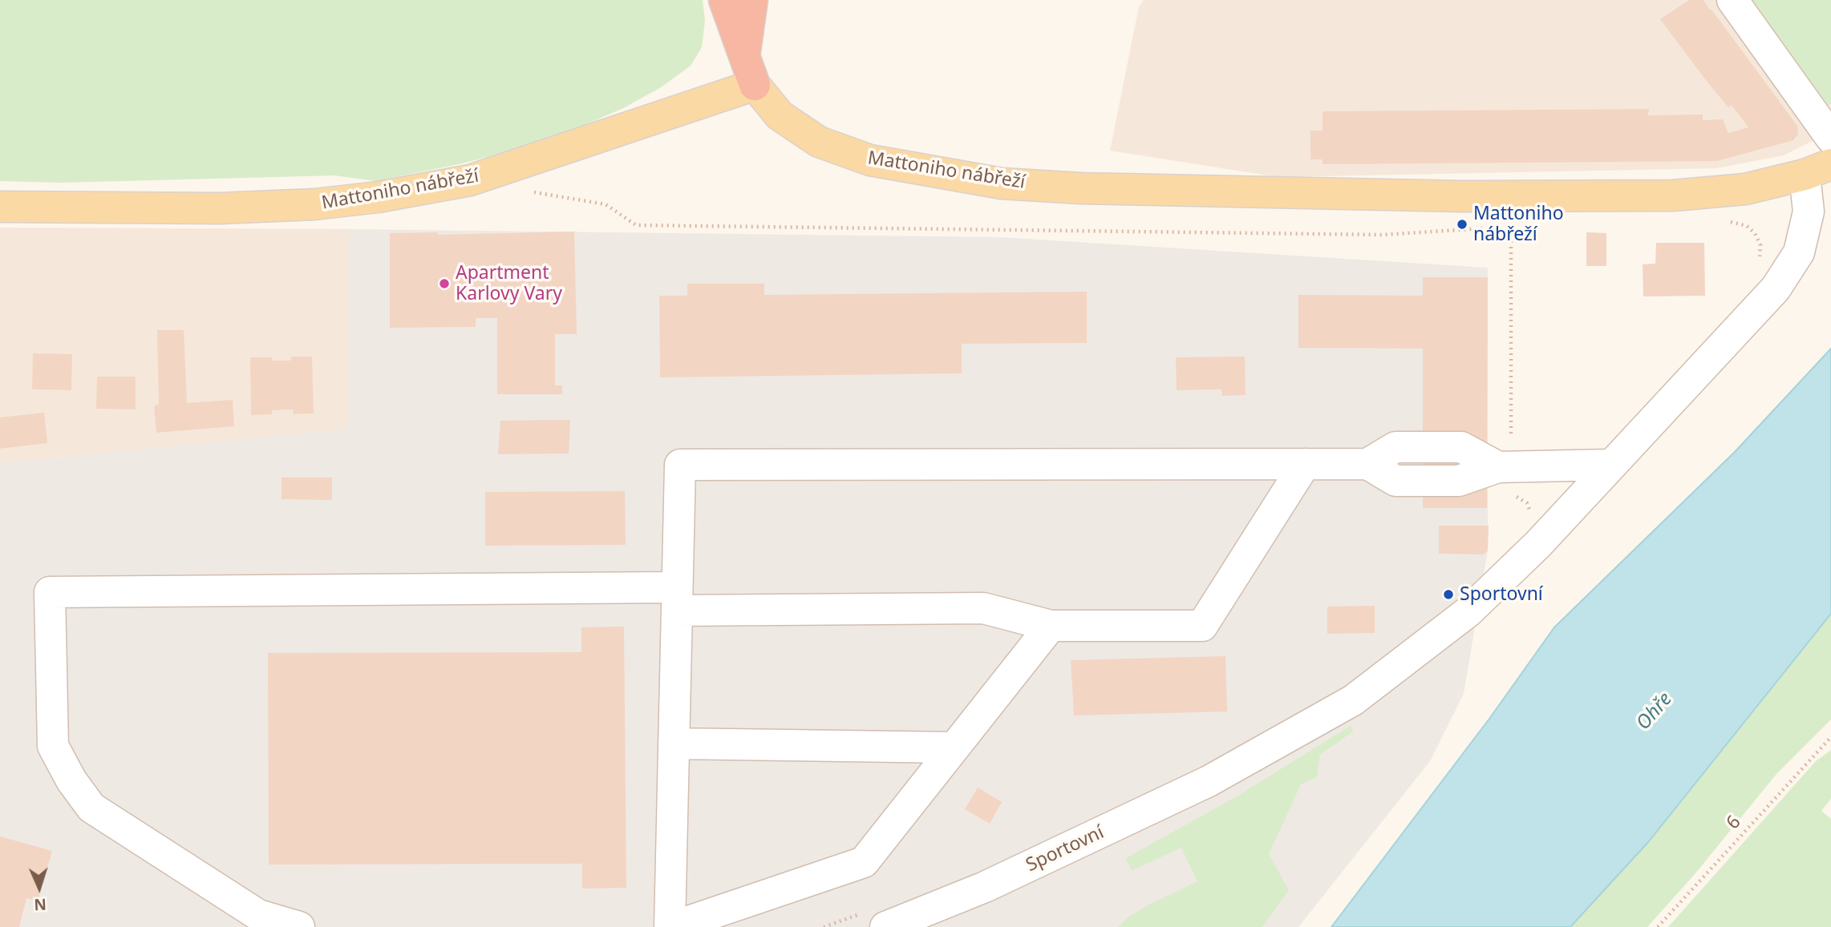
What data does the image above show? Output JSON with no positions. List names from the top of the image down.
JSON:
{
  "streets": {
    "main road": ["Mattoniho nábřeží"],
    "street": ["Sportovní"],
    "path": ["6"]
  },
  "crossings": [
    ["Mattoniho nábřeží", "Sportovní"]
  ],
  "water": ["Ohře"],
  "places": ["Mattoniho nábřeží", "Apartment Karlovy Vary", "Sportovní"],
  "north": "bottom"
}
